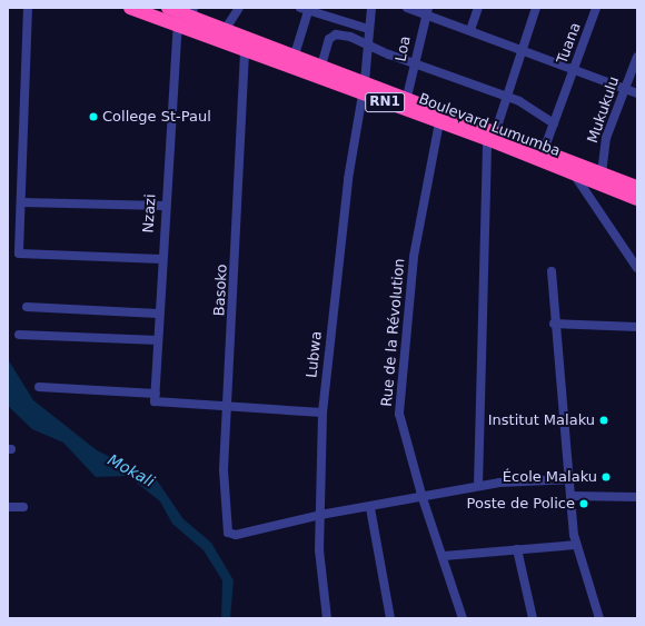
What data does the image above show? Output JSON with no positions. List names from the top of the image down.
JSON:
{
  "streets": {
    "highway": ["RN1", "Boulevard Lumumba"],
    "street": [
      "Tuana",
      "Loa",
      "Mukukulu",
      "Nzazi",
      "Basoko",
      "Rue de la Révolution",
      "Lubwa"
    ]
  },
  "crossings": [
    ["Tuana", "Boulevard Lumumba"],
    ["Loa", "Boulevard Lumumba"],
    ["Mukukulu", "Boulevard Lumumba"],
    ["Boulevard Lumumba", "Nzazi"],
    ["Boulevard Lumumba", "Basoko"],
    ["Boulevard Lumumba", "Rue de la Révolution"],
    ["Boulevard Lumumba", "Lubwa"],
    ["Basoko", "Lubwa"]
  ],
  "water": ["Mokali"],
  "places": [
    "College St-Paul",
    "Institut Malaku",
    "École Malaku",
    "Poste de Police"
  ]
}
